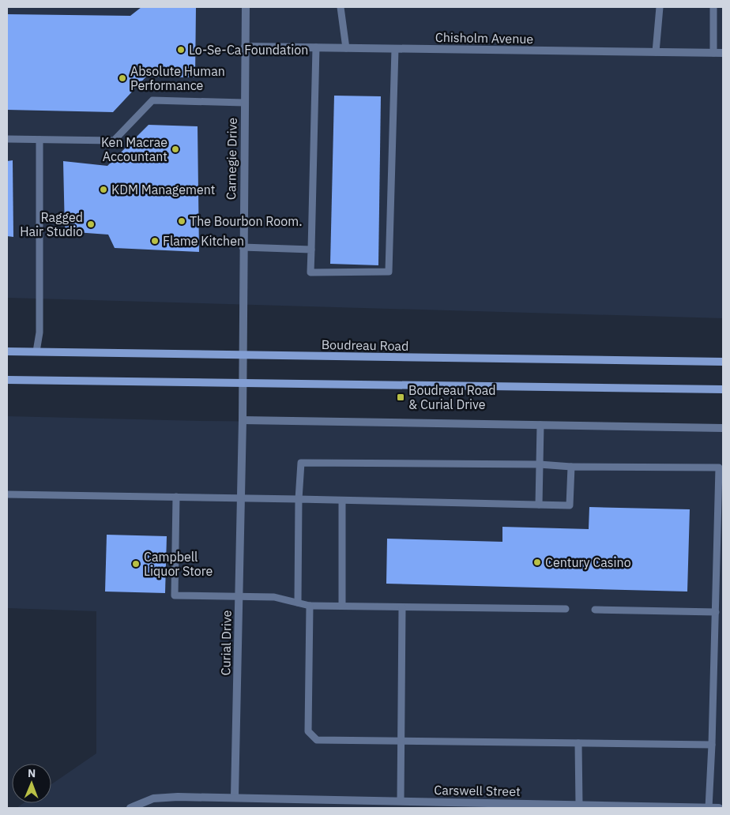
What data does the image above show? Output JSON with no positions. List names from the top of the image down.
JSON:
{
  "streets": {
    "main road": ["Boudreau Road"],
    "street": [
      "Chisholm Avenue",
      "Carnegie Drive",
      "Curial Drive",
      "Carswell Street"
    ]
  },
  "crossings": [
    ["Chisholm Avenue", "Carnegie Drive"],
    ["Carnegie Drive", "Boudreau Road"],
    ["Carnegie Drive", "Curial Drive"],
    ["Curial Drive", "Carswell Street"]
  ],
  "places": {
    "other": [
      "Lo-Se-Ca Foundation",
      "Absolute Human Performance",
      "Ken Macrae Accountant",
      "KDM Management",
      "The Bourbon Room.",
      "Ragged Hair Studio",
      "Flame Kitchen",
      "Century Casino",
      "Campbell Liquor Store"
    ],
    "transit": ["Boudreau Road & Curial Drive"]
  },
  "north": "top"
}
